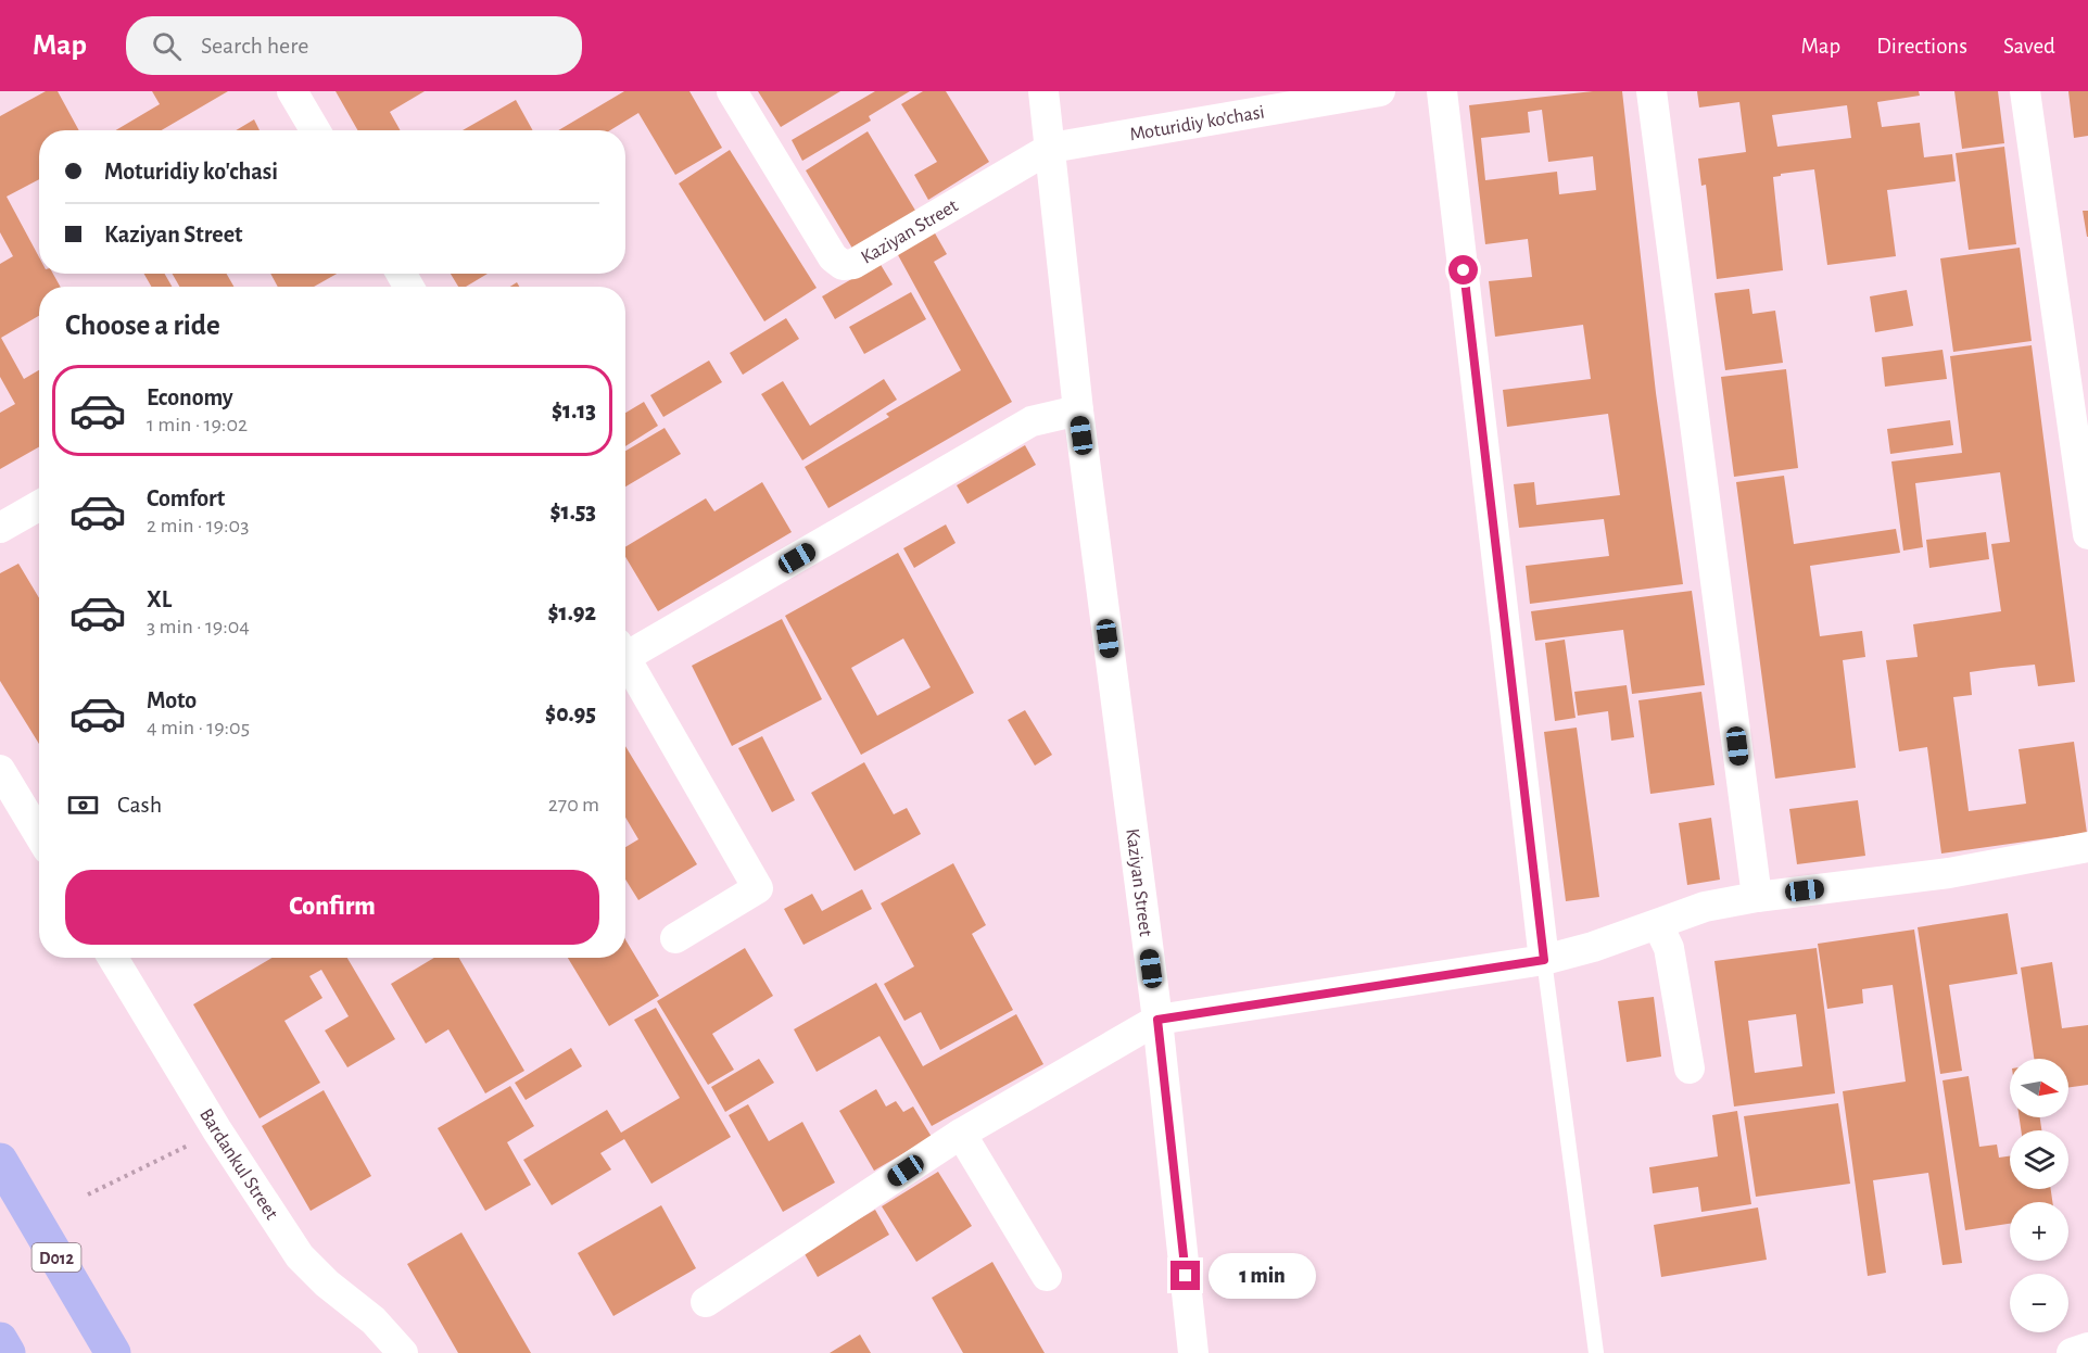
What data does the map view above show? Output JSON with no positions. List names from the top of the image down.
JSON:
{
  "streets": {
    "highway": ["D012"],
    "street": ["Moturidiy ko'chasi", "Kaziyan Street", "Bardankul Street"]
  },
  "crossings": [
    ["Moturidiy ko'chasi", "Kaziyan Street"]
  ],
  "north": "right",
  "page": {
    "header": "Map",
    "search": "Search here",
    "nav": ["Map", "Directions", "Saved"],
    "banner": ["Moturidiy ko'chasi", "Kaziyan Street"],
    "heading": "Choose a ride",
    "list": [
      {
        "name": "Economy",
        "note": "1 min · 19:02",
        "value": "$1.13"
      },
      {
        "name": "Comfort",
        "note": "2 min · 19:03",
        "value": "$1.53"
      },
      {
        "name": "XL",
        "note": "3 min · 19:04",
        "value": "$1.92"
      },
      {
        "name": "Moto",
        "note": "4 min · 19:05",
        "value": "$0.95"
      }
    ],
    "pay": ["Cash", "270 m"],
    "buttons": "Confirm",
    "map_buttons": ["+", "−"],
    "bubble": "1 min"
  }
}
